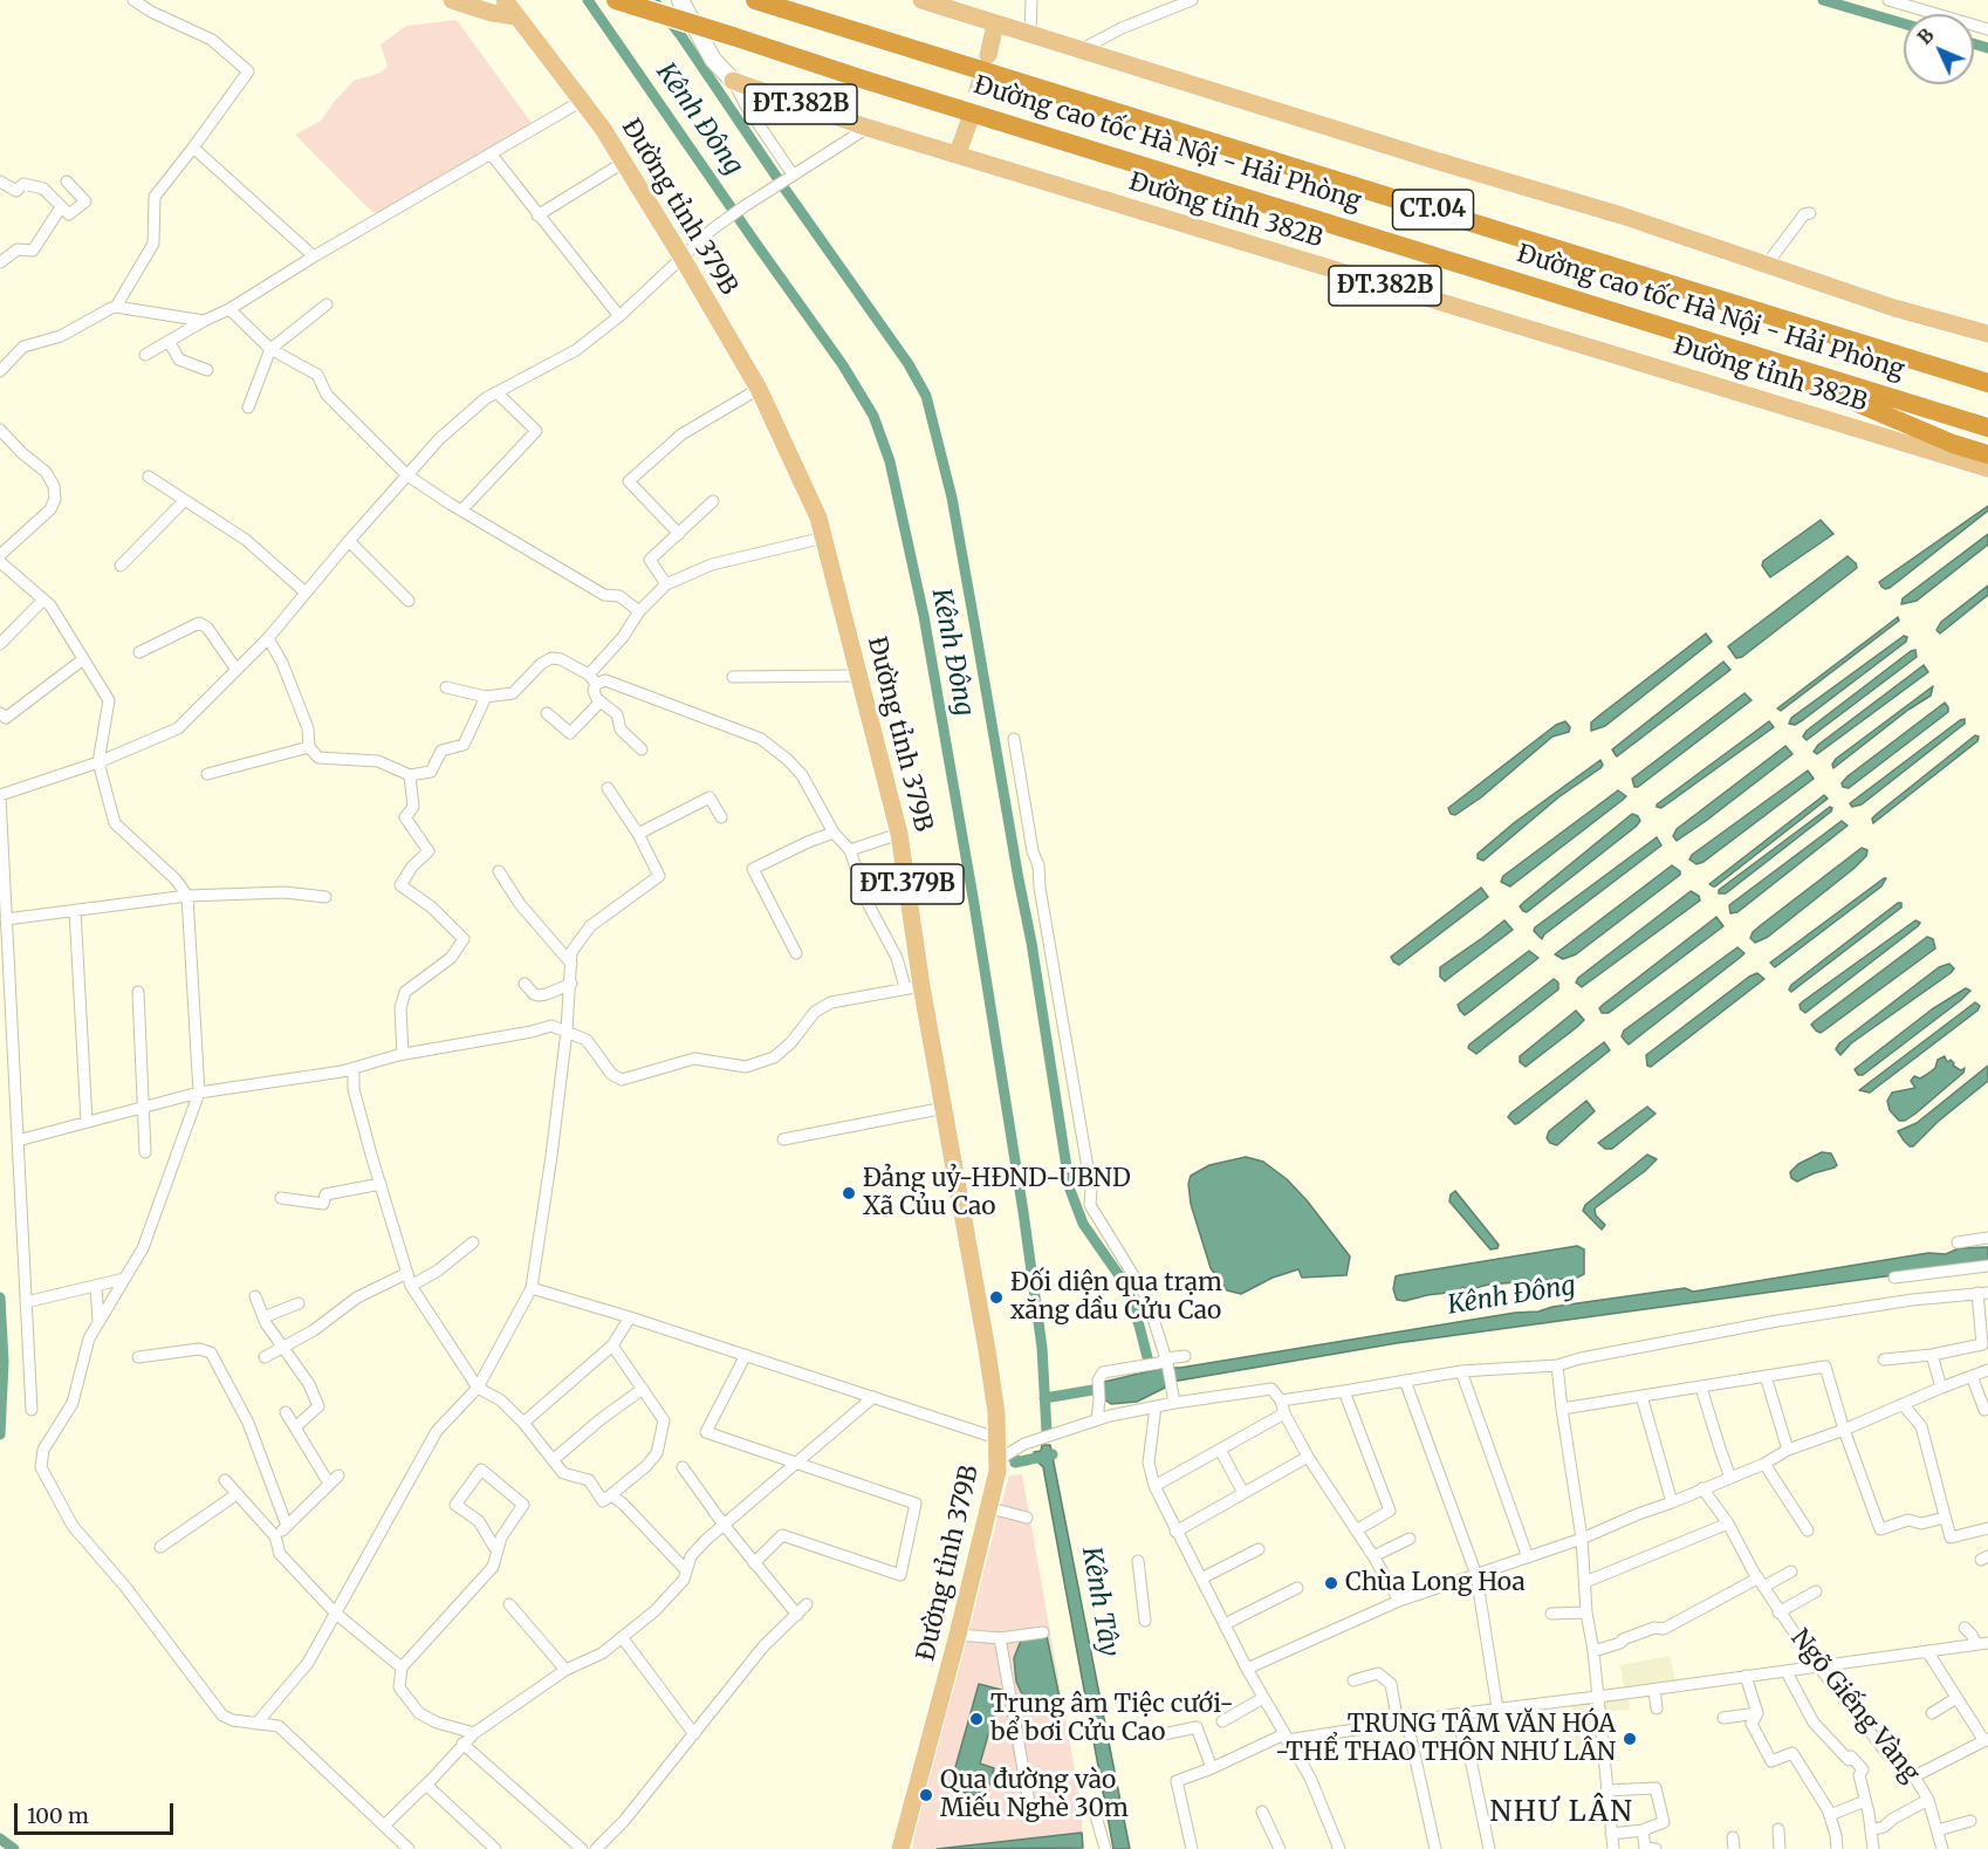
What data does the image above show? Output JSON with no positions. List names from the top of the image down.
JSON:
{
  "streets": {
    "highway": ["Đường cao tốc Hà Nội - Hải Phòng", "CT.04"],
    "main road": [
      "ĐT.382B",
      "Đường tỉnh 379B",
      "Đường tỉnh 382B",
      "ĐT.379B"
    ],
    "street": ["Ngõ Giếng Vàng"]
  },
  "districts": ["NHƯ LÂN"],
  "water": ["Kênh Đông", "Kênh Tây"],
  "places": [
    "Đảng uỷ-HĐND-UBND Xã Củu Cao",
    "Đối diện qua trạm xăng dầu Cửu Cao",
    "Chùa Long Hoa",
    "Trung âm Tiệc cưới- bể bơi Cửu Cao",
    "TRUNG TÂM VĂN HÓA -THỂ THAO THÔN NHƯ LÂN",
    "Qua đường vào Miếu Nghè 30m"
  ],
  "scale_bar": "100 m",
  "north": "top left"
}
